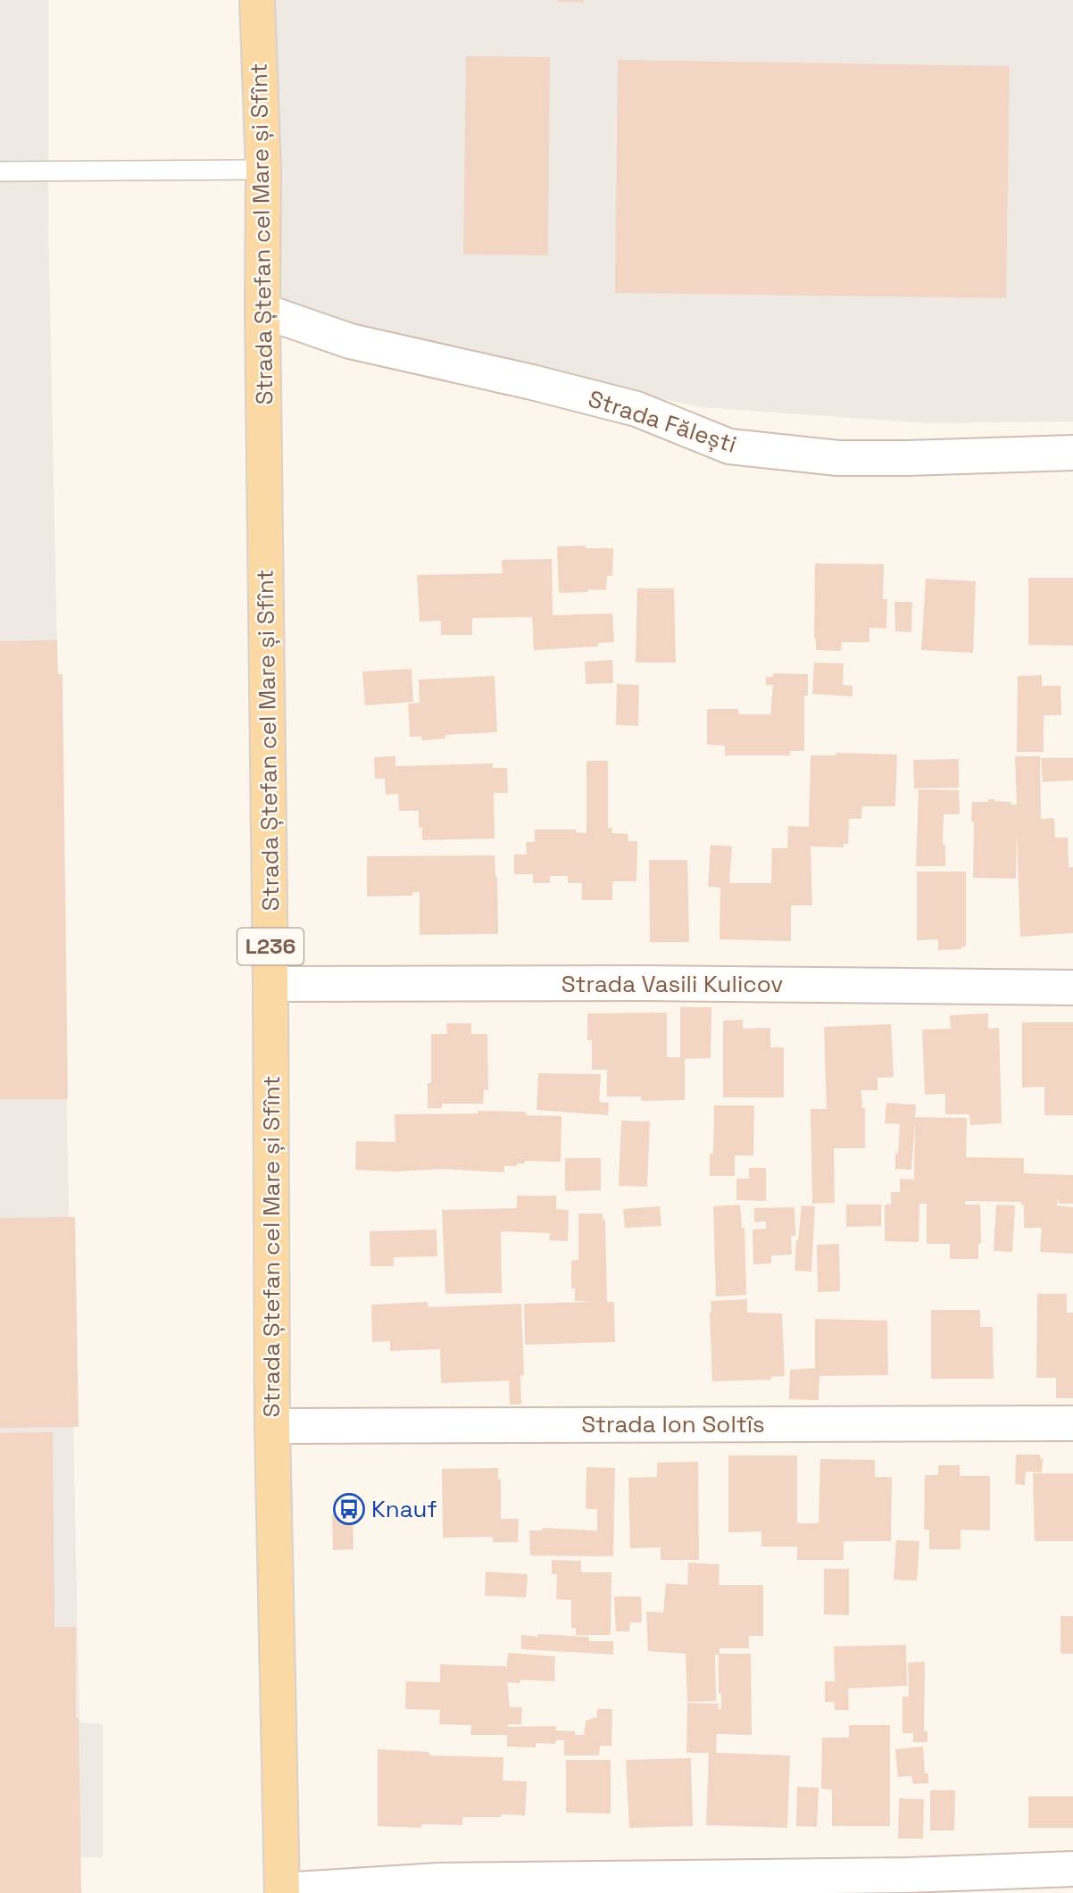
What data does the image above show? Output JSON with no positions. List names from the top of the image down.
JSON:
{
  "streets": {
    "main road": ["Strada Ștefan cel Mare și Sfînt", "L236"],
    "street": ["Strada Fălești", "Strada Vasili Kulicov", "Strada Ion Soltîs"]
  },
  "crossings": [
    ["Strada Ștefan cel Mare și Sfînt", "Strada Fălești"],
    ["Strada Ștefan cel Mare și Sfînt", "Strada Vasili Kulicov"],
    ["Strada Ștefan cel Mare și Sfînt", "Strada Ion Soltîs"]
  ],
  "places": {
    "bus stop": ["Knauf"]
  }
}
